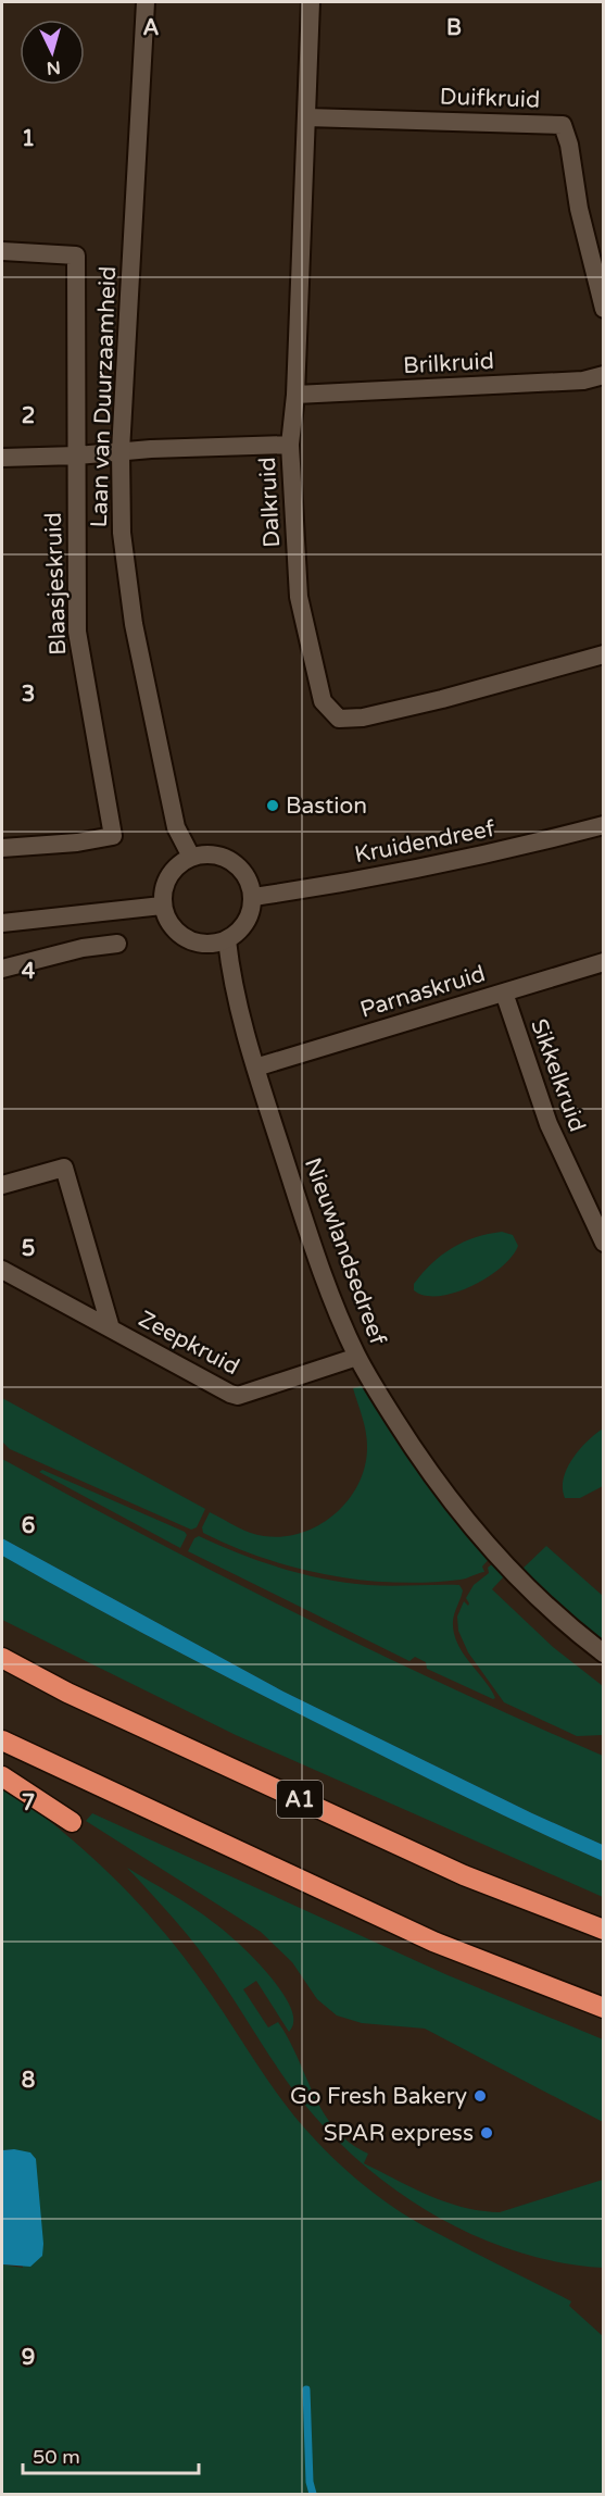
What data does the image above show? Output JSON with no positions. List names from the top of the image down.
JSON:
{
  "streets": {
    "highway": ["A1"],
    "street": [
      "Duifkruid",
      "Brilkruid",
      "Laan van Duurzaamheid",
      "Dalkruid",
      "Blaasjeskruid",
      "Kruidendreef",
      "Parnaskruid",
      "Sikkelkruid",
      "Nieuwlandsedreef",
      "Zeepkruid"
    ]
  },
  "crossings": [
    ["Duifkruid", "Dalkruid"],
    ["Brilkruid", "Dalkruid"],
    ["Laan van Duurzaamheid", "Kruidendreef"],
    ["Laan van Duurzaamheid", "Nieuwlandsedreef"],
    ["Kruidendreef", "Nieuwlandsedreef"],
    ["Parnaskruid", "Sikkelkruid"],
    ["Parnaskruid", "Nieuwlandsedreef"],
    ["Nieuwlandsedreef", "Zeepkruid"]
  ],
  "places": ["Bastion", "Go Fresh Bakery", "SPAR express"],
  "scale_bar": "50 m",
  "north": "bottom",
  "grid": {
    "columns": ["A", "B"],
    "rows": [
      "1",
      "2",
      "3",
      "4",
      "5",
      "6",
      "7",
      "8",
      "9"
    ]
  }
}
